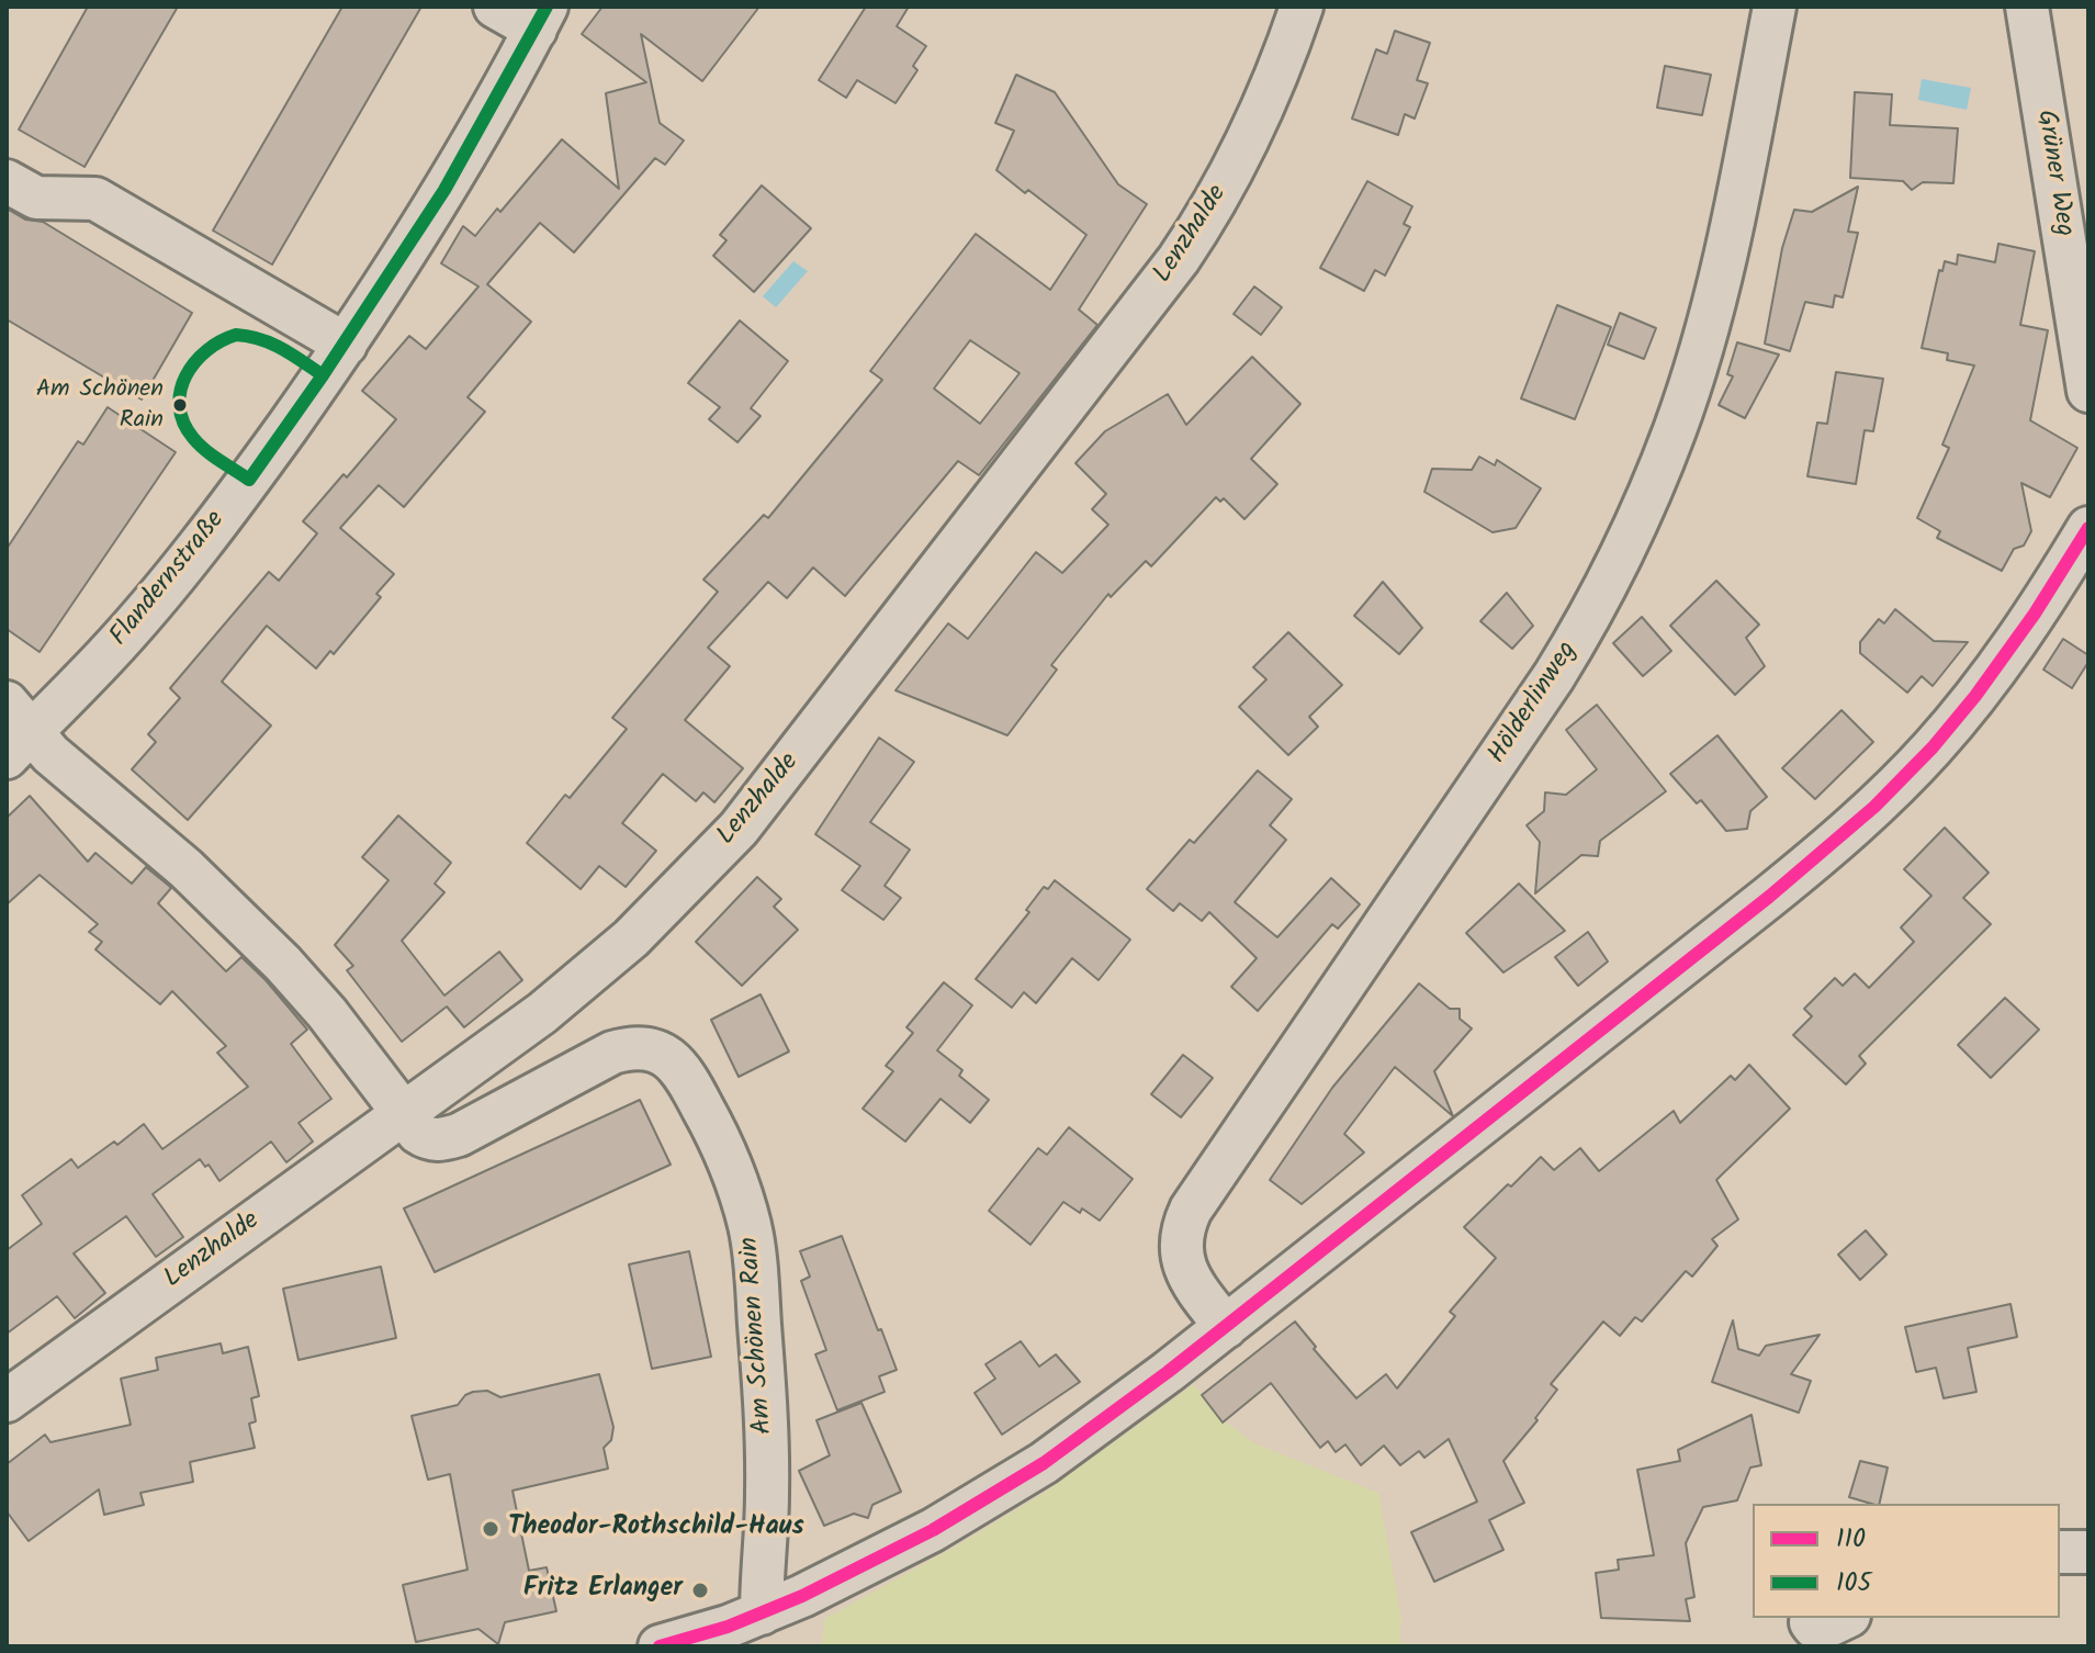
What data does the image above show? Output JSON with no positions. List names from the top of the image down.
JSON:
{
  "streets": {
    "street": [
      "Grüner Weg",
      "Lenzhalde",
      "Flandernstraße",
      "Hölderlinweg",
      "Am Schönen Rain"
    ]
  },
  "crossings": [
    ["Lenzhalde", "Am Schönen Rain"],
    ["Flandernstraße", "Am Schönen Rain"]
  ],
  "places": ["Am Schönen Rain", "Theodor-Rothschild-Haus", "Fritz Erlanger"],
  "lines": ["transit line 105", "transit line 110"],
  "legend": ["110", "105"]
}
